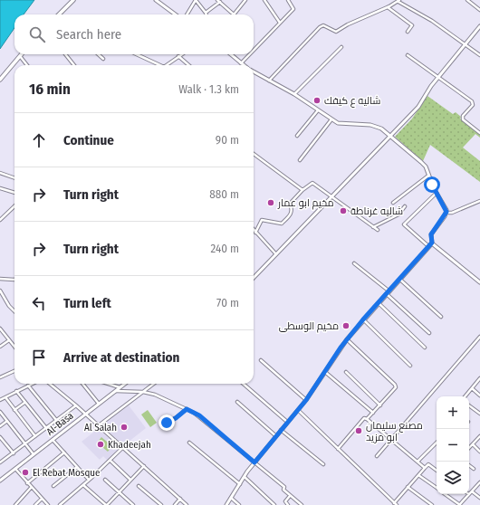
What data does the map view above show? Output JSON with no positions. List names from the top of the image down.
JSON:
{
  "streets": {
    "street": ["Al-Basa"]
  },
  "places": [
    "شاليه ع كيفك",
    "مخيم ابو عمار",
    "شاليه غرناطة",
    "مخيم الوسطى",
    "Al Salah",
    "مصنع سليمان ابو مزيد",
    "Khadeejah",
    "El Rebat Mosque"
  ],
  "page": {
    "search": "Search here",
    "heading": ["16 min", "Walk · 1.3 km"],
    "list": [
      ["Continue", "90 m"],
      ["Turn right", "880 m"],
      ["Turn right", "240 m"],
      ["Turn left", "70 m"],
      "Arrive at destination"
    ],
    "map_buttons": ["+", "−"]
  }
}
